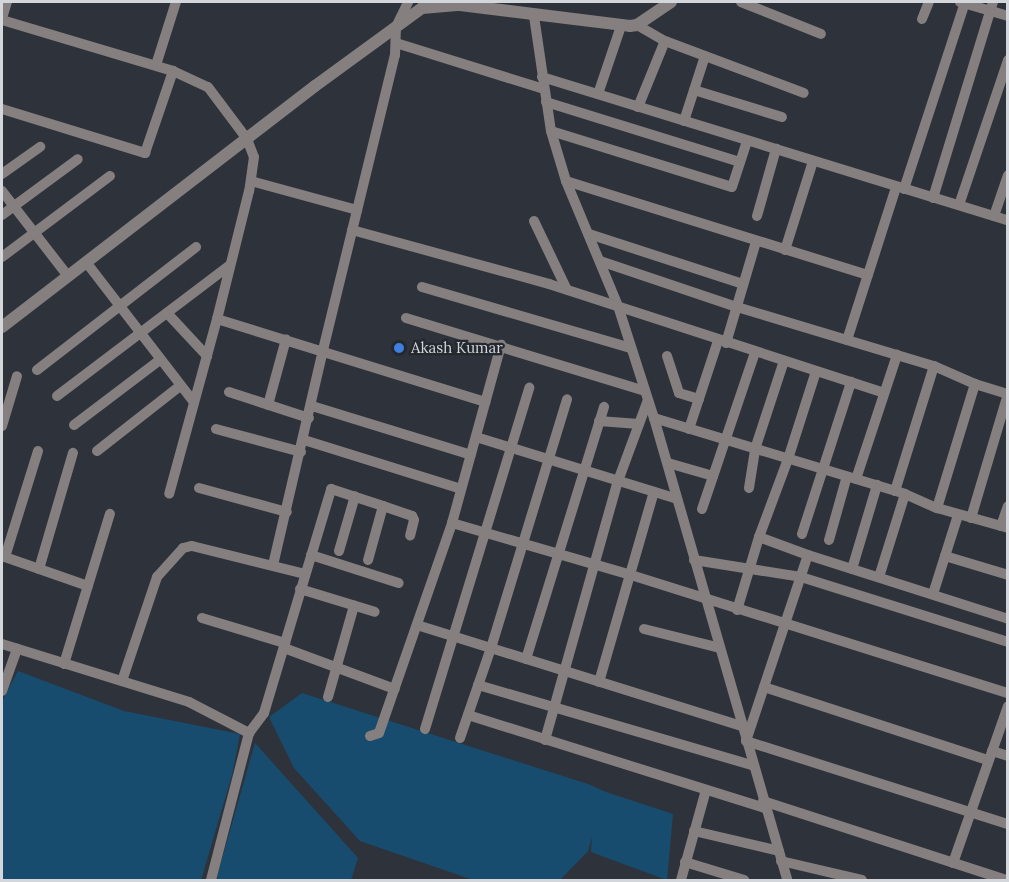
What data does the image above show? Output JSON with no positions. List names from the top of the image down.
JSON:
{
  "places": ["Akash Kumar"]
}
